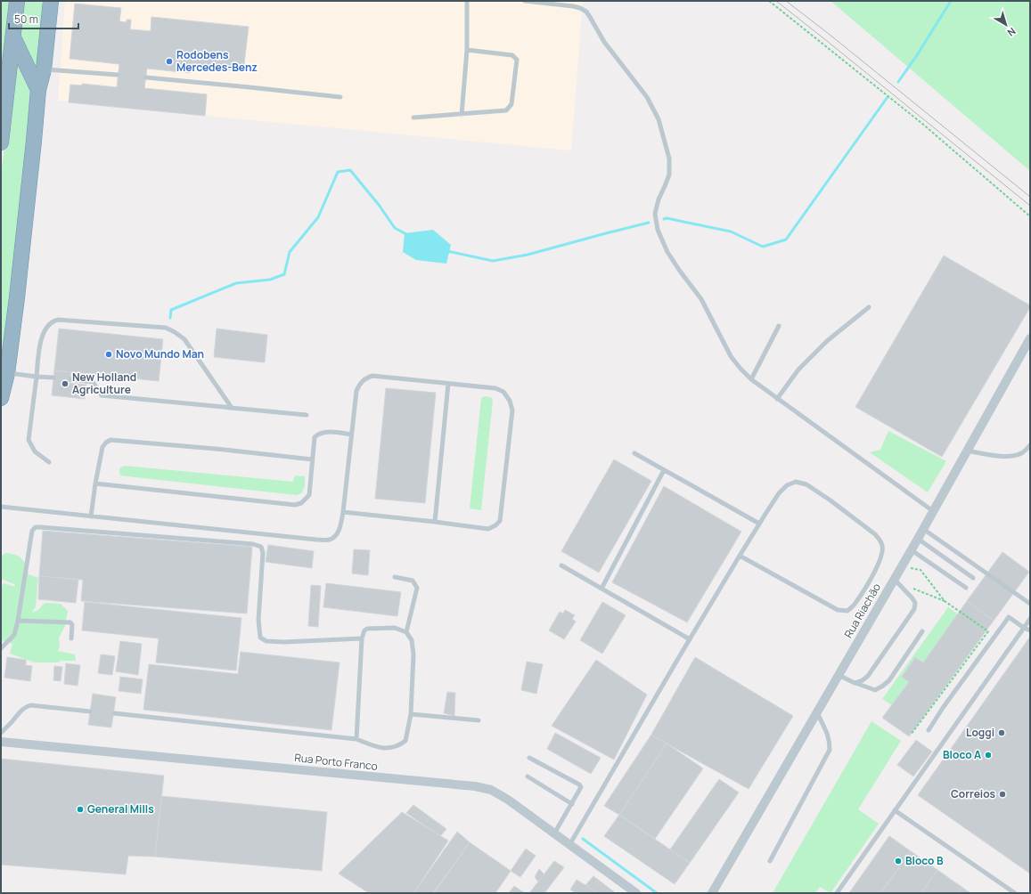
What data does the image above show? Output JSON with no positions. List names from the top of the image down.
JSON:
{
  "streets": {
    "street": ["Rua Riachão", "Rua Porto Franco"]
  },
  "places": [
    "Rodobens Mercedes-Benz",
    "Novo Mundo Man",
    "New Holland Agriculture",
    "Loggi",
    "Bloco A",
    "Correios",
    "General Mills",
    "Bloco B"
  ],
  "scale_bar": "50 m",
  "north": "bottom right"
}
